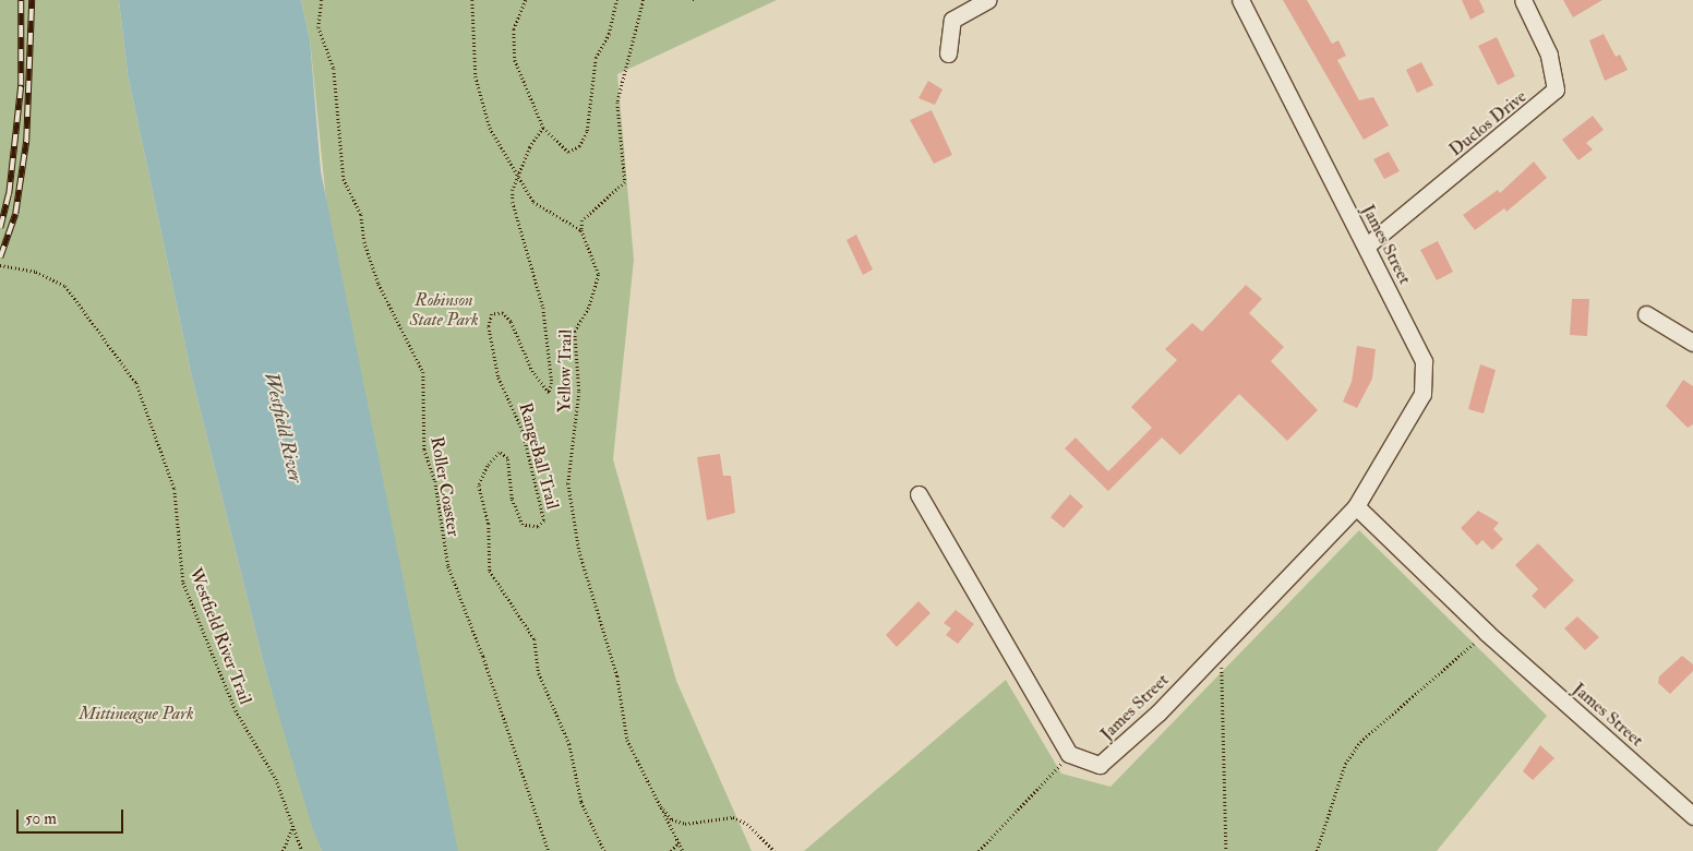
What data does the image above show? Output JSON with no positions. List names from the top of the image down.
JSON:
{
  "streets": {
    "street": ["Duclos Drive", "James Street"],
    "path": [
      "Yellow Trail",
      "RangeBall Trail",
      "Roller Coaster",
      "Westfield River Trail"
    ]
  },
  "crossings": [
    ["Duclos Drive", "James Street"]
  ],
  "water": ["Westfield River"],
  "parks": ["Robinson State Park", "Mittineague Park"],
  "scale_bar": "50 m"
}
